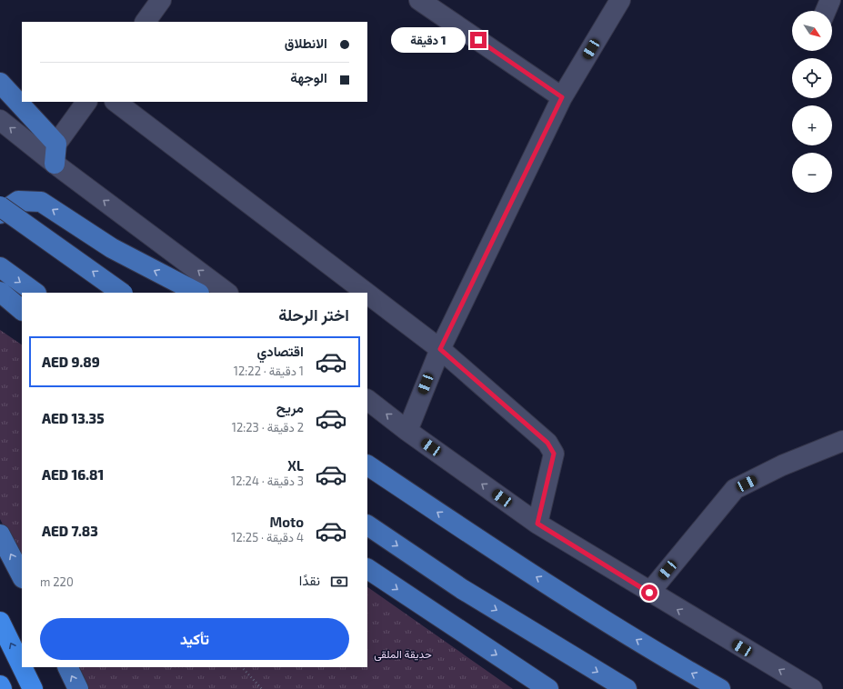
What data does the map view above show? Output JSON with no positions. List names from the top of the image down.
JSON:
{
  "parks": ["حديقة الملقى"],
  "north": "bottom right",
  "page": {
    "map_buttons": ["+", "−"],
    "banner": ["الانطلاق", "الوجهة"],
    "bubble": "1 دقيقة",
    "heading": "اختر الرحلة",
    "list": [
      {
        "name": "اقتصادي",
        "note": "1 دقيقة · 12:22",
        "value": "AED 9.89"
      },
      {
        "name": "مريح",
        "note": "2 دقيقة · 12:23",
        "value": "AED 13.35"
      },
      {
        "name": "XL",
        "note": "3 دقيقة · 12:24",
        "value": "AED 16.81"
      },
      {
        "name": "Moto",
        "note": "4 دقيقة · 12:25",
        "value": "AED 7.83"
      }
    ],
    "pay": ["نقدًا", "220 m"],
    "buttons": "تأكيد"
  }
}
